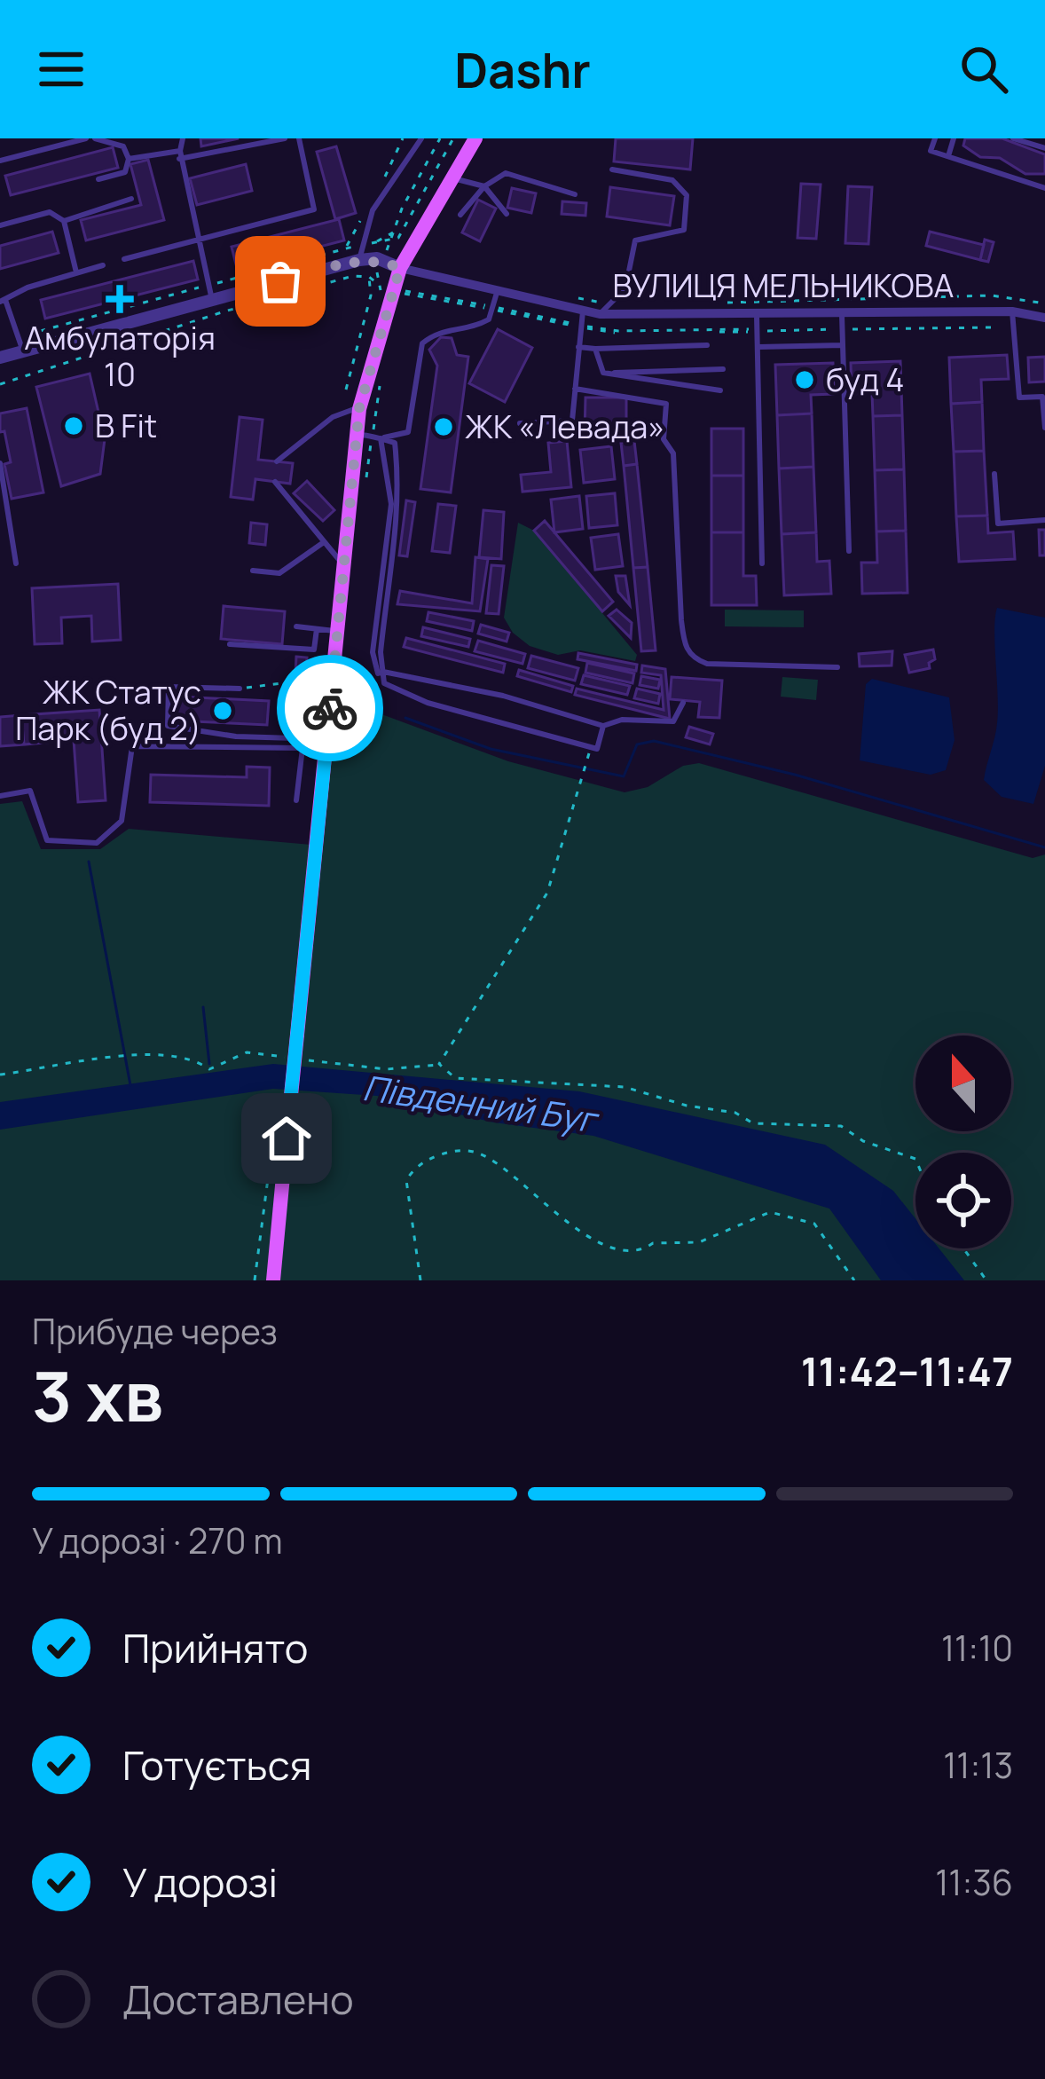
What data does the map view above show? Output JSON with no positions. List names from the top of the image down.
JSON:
{
  "streets": {
    "street": ["ВУЛИЦЯ МЕЛЬНИКОВА"]
  },
  "water": ["Південний Буг"],
  "places": {
    "health": ["Амбулаторія 10"],
    "other": [
      "буд 4",
      "B Fit",
      "ЖК «Левада»",
      "ЖК Статус Парк (буд 2)"
    ]
  },
  "north": "top",
  "page": {
    "header": "Dashr",
    "heading": ["3 хв", "Прибуде через", "11:42–11:47"],
    "bar": "У дорозі · 270 m",
    "list": [
      ["Прийнято", "11:10"],
      ["Готується", "11:13"],
      ["У дорозі", "11:36"],
      "Доставлено"
    ]
  }
}
